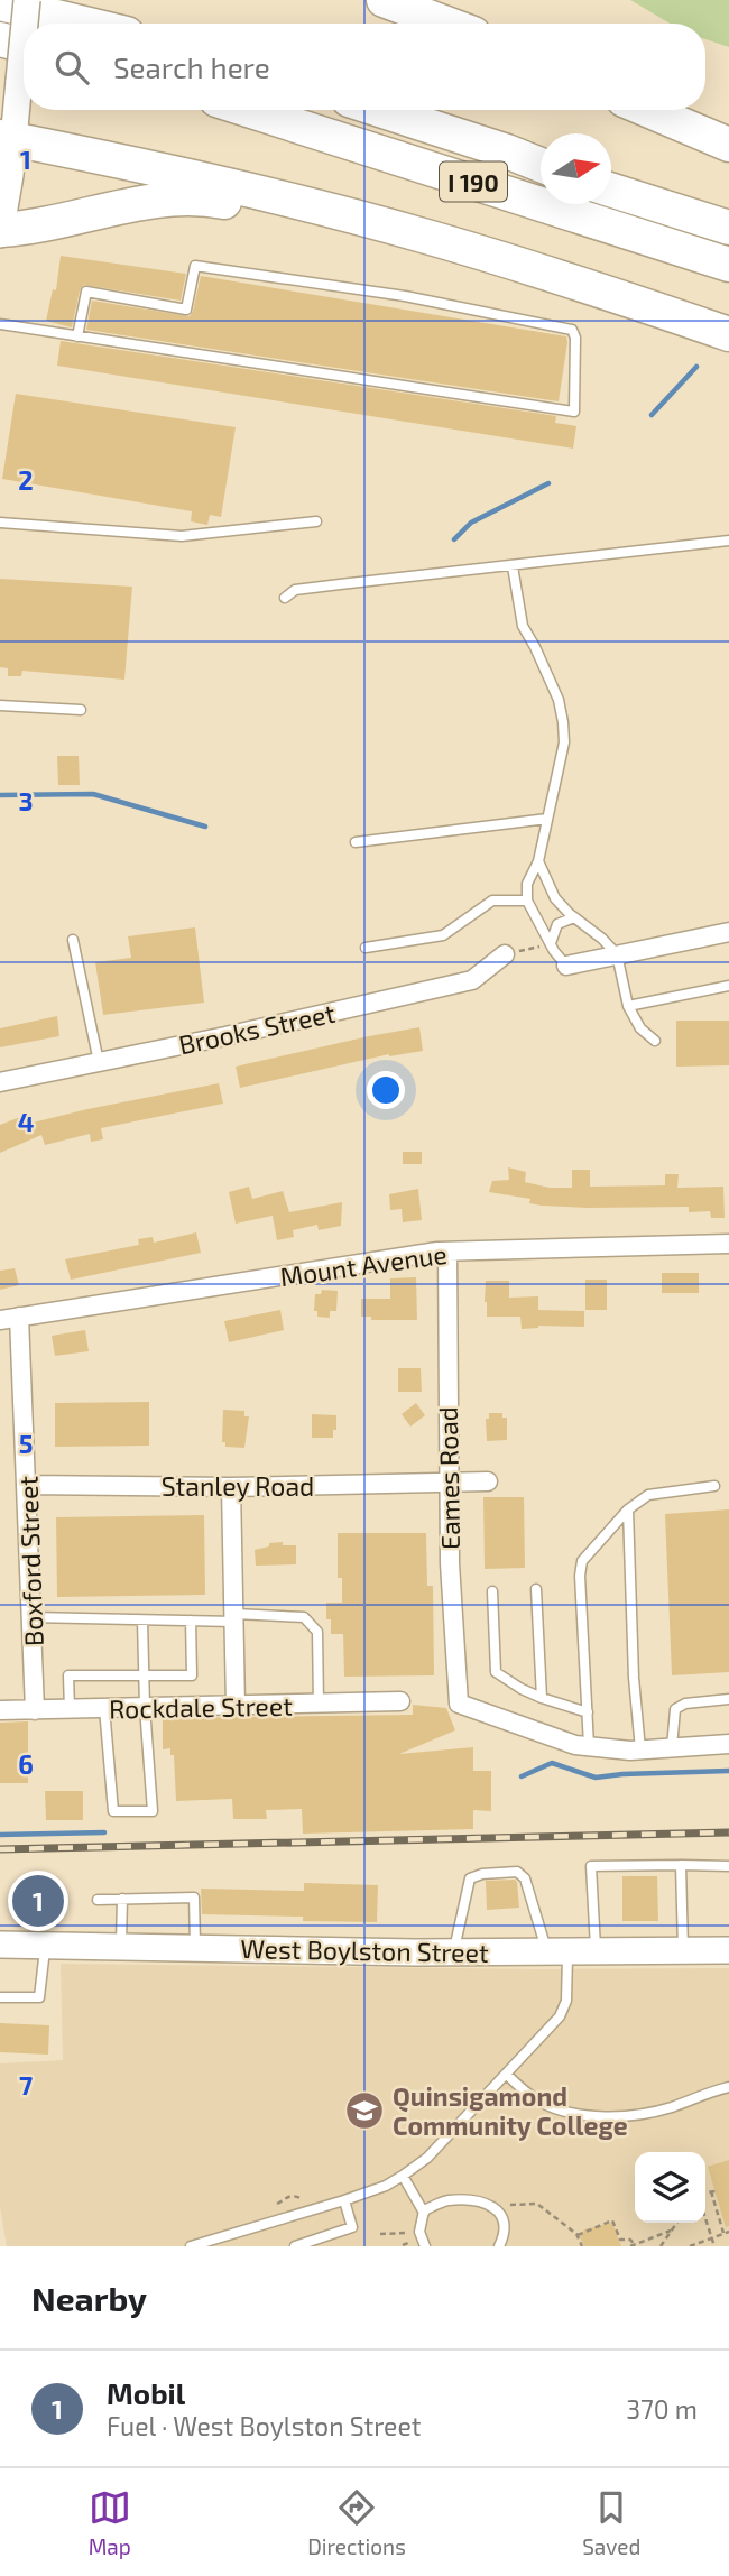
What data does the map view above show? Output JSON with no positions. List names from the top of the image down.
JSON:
{
  "streets": {
    "highway": ["I 190"],
    "main road": ["West Boylston Street"],
    "street": [
      "Brooks Street",
      "Mount Avenue",
      "Eames Road",
      "Stanley Road",
      "Boxford Street",
      "Rockdale Street"
    ]
  },
  "crossings": [
    ["Mount Avenue", "Eames Road"],
    ["Mount Avenue", "Boxford Street"],
    ["Eames Road", "Stanley Road"],
    ["Stanley Road", "Boxford Street"],
    ["Boxford Street", "Rockdale Street"]
  ],
  "places": {
    "school or university": ["Quinsigamond Community College"]
  },
  "north": "right",
  "page": {
    "search": "Search here",
    "pins": "1",
    "heading": "Nearby",
    "list": [
      {
        "mark": "1",
        "name": "Mobil",
        "note": "Fuel · West Boylston Street",
        "value": "370 m"
      }
    ],
    "nav": ["Map", "Directions", "Saved"]
  },
  "grid": {
    "rows": [
      "1",
      "2",
      "3",
      "4",
      "5",
      "6",
      "7"
    ]
  }
}
